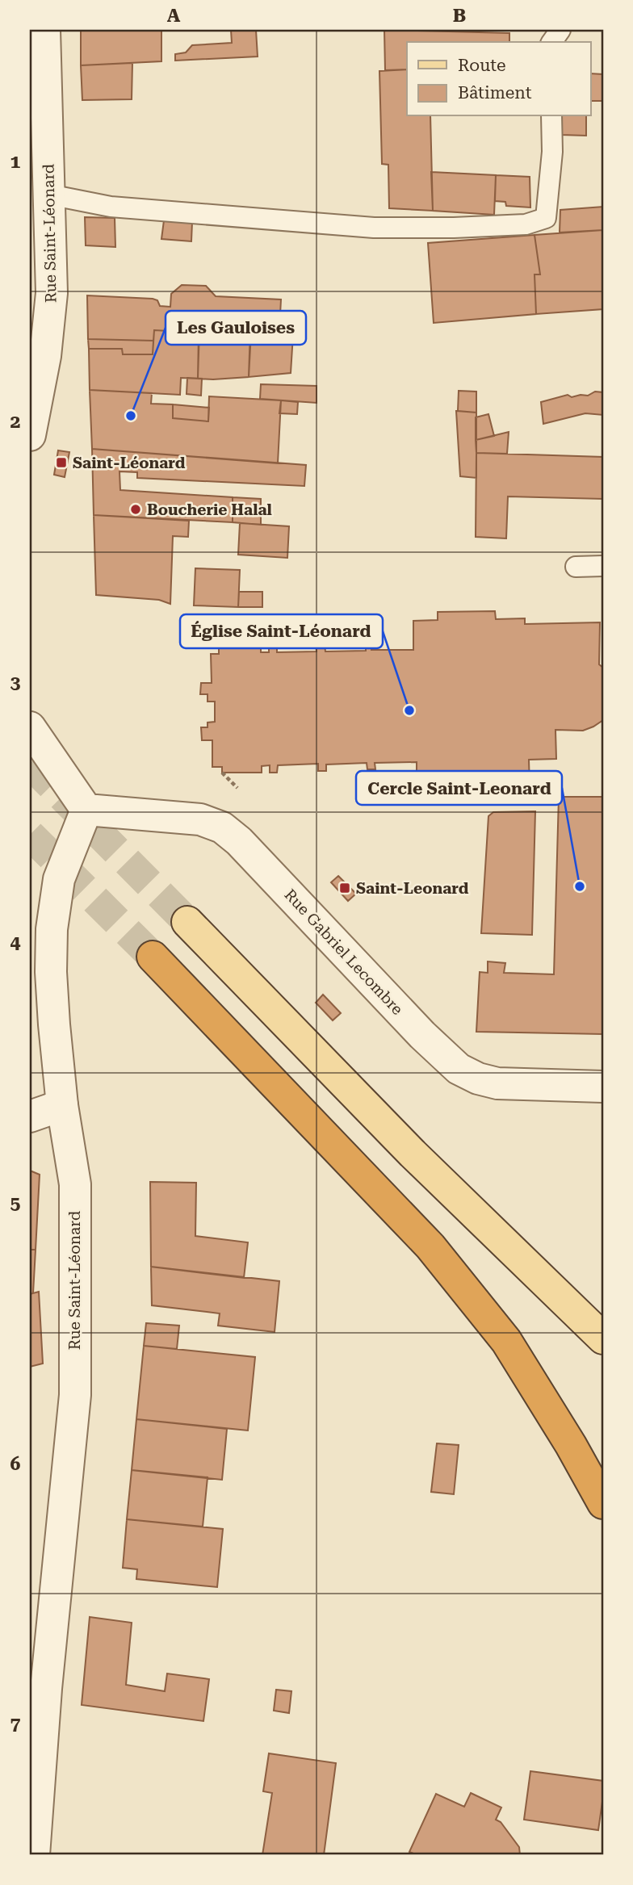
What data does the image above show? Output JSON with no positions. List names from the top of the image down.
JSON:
{
  "streets": {
    "street": ["Rue Saint-Léonard", "Rue Gabriel Lecombre"]
  },
  "crossings": [
    ["Rue Saint-Léonard", "Rue Gabriel Lecombre"]
  ],
  "places": {
    "other": [
      "Les Gauloises",
      "Boucherie Halal",
      "Église Saint-Léonard",
      "Cercle Saint-Leonard"
    ],
    "transit": ["Saint-Léonard", "Saint-Leonard"]
  },
  "legend": ["Route", "Bâtiment"],
  "grid": {
    "columns": ["A", "B"],
    "rows": [
      "1",
      "2",
      "3",
      "4",
      "5",
      "6",
      "7"
    ]
  }
}
